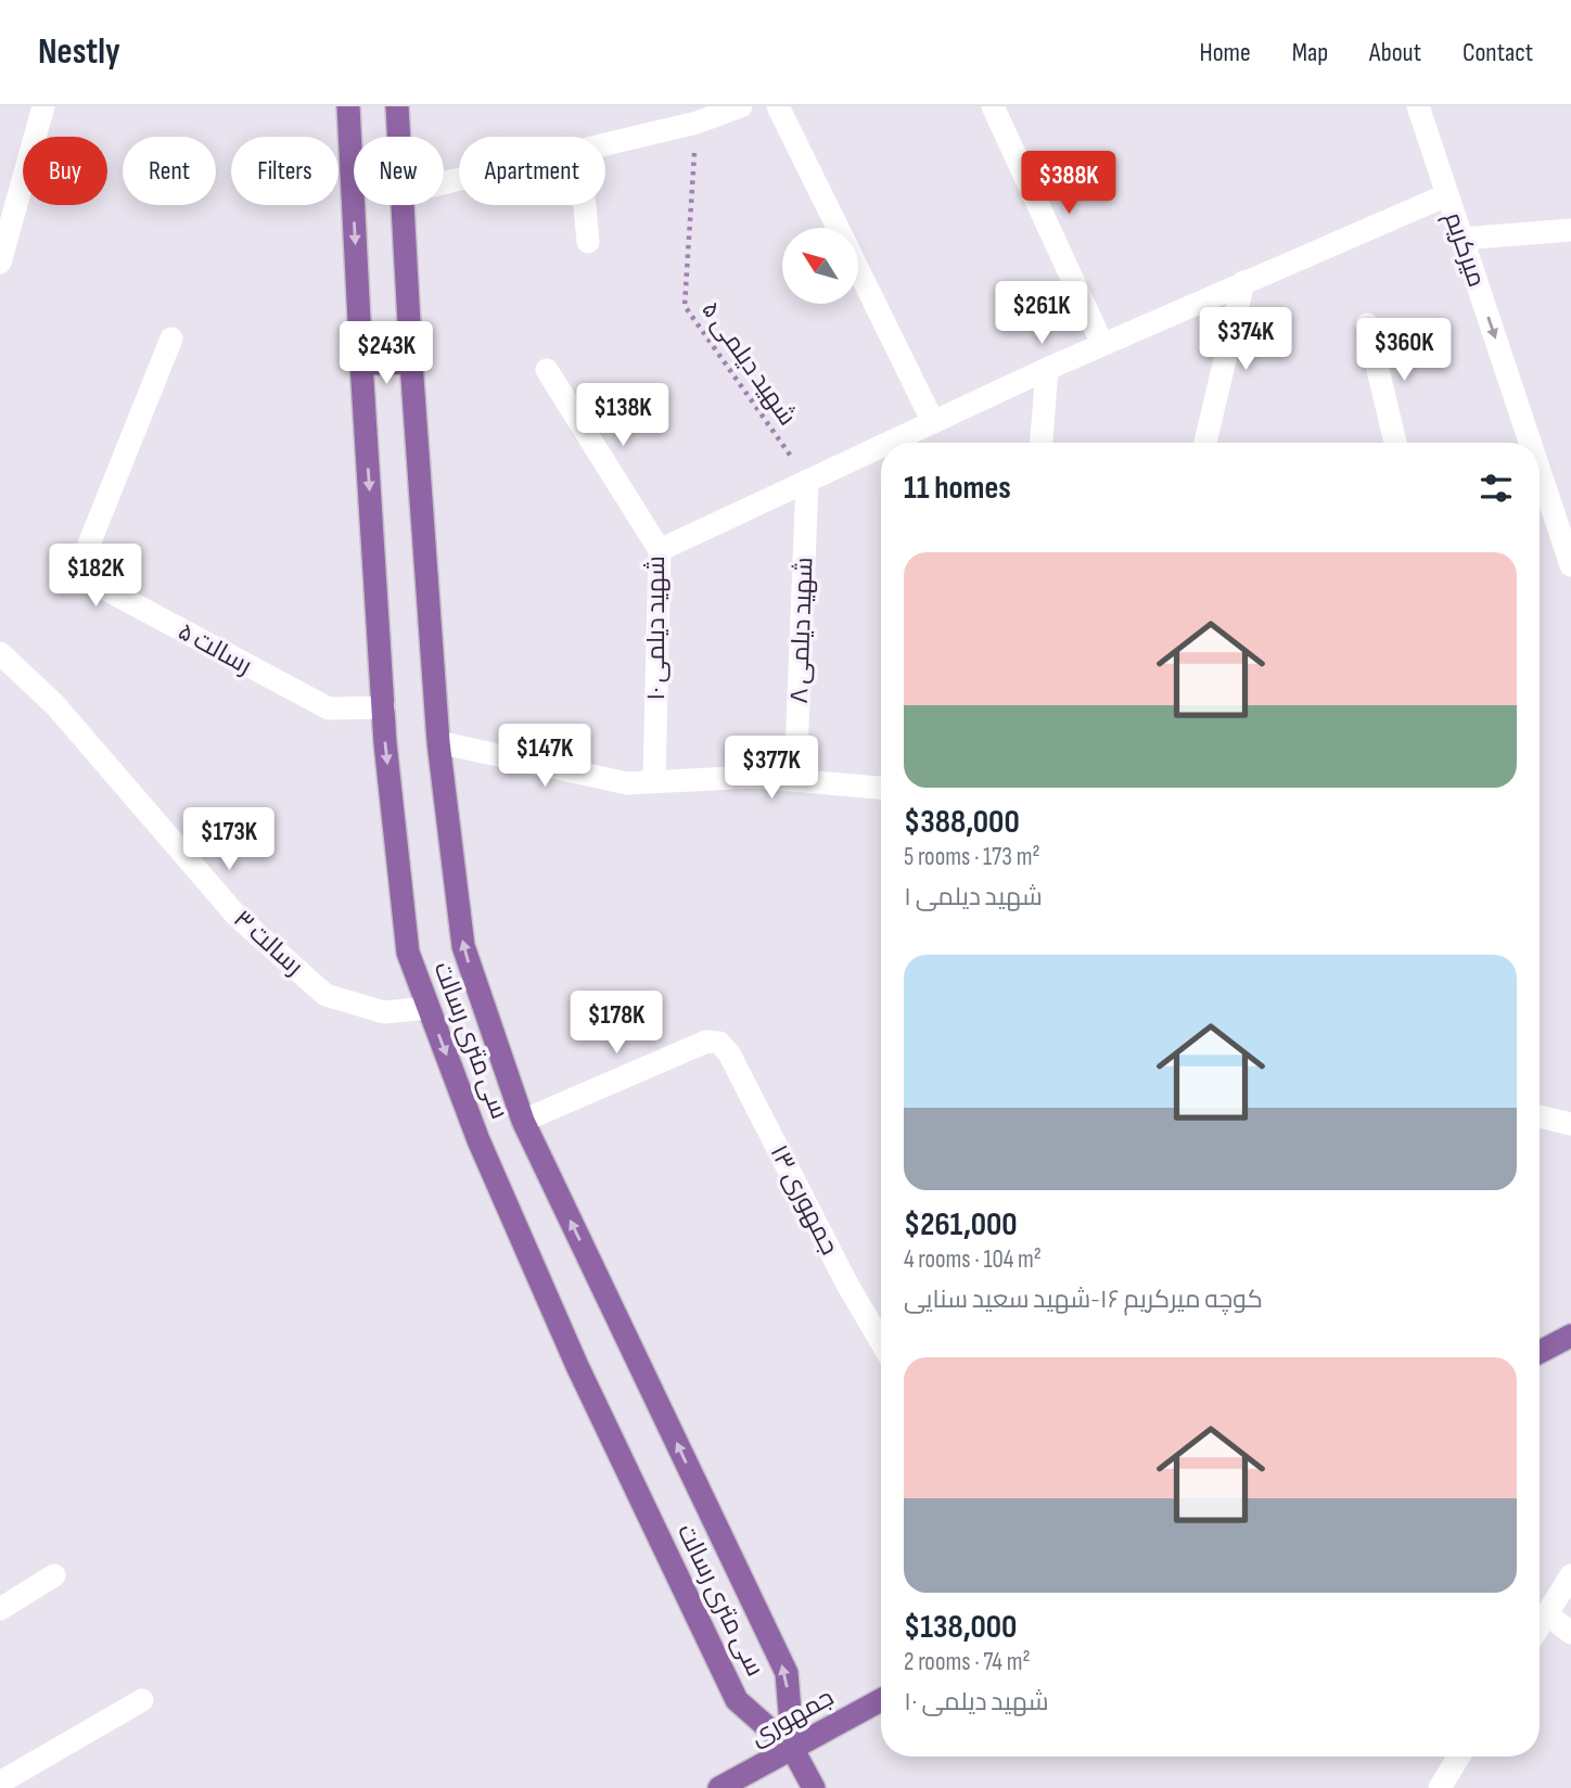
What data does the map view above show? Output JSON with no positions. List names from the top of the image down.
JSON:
{
  "streets": {
    "main road": ["سی متری رسالت", "جمهوری"],
    "street": [
      "میرکریم",
      "۱۰ شهید دیلمی",
      "۸ شهید دیلمی",
      "۵ رسالت",
      "۳ رسالت",
      "۱۳ جمهوری"
    ],
    "path": ["شهید دیلمی ۵"]
  },
  "crossings": [
    ["شهید دیلمی ۵", "۸ شهید دیلمی"],
    ["۵ رسالت", "سی متری رسالت"],
    ["۳ رسالت", "سی متری رسالت"],
    ["سی متری رسالت", "۱۳ جمهوری"],
    ["سی متری رسالت", "جمهوری"]
  ],
  "north": "top left",
  "page": {
    "header": "Nestly",
    "nav": [
      "Home",
      "Map",
      "About",
      "Contact"
    ],
    "chip": [
      "Buy",
      "Rent",
      "Filters",
      "New",
      "Apartment"
    ],
    "price": [
      "$388K",
      "$261K",
      "$374K",
      "$360K",
      "$243K",
      "$138K",
      "$182K",
      "$147K",
      "$377K",
      "$173K",
      "$178K"
    ],
    "heading": "11 homes",
    "list": [
      {
        "name": "$388,000",
        "note": "5 rooms · 173 m² · شهید دیلمی ۱"
      },
      {
        "name": "$261,000",
        "note": "4 rooms · 104 m² · کوچه میرکریم ۱۶-شهید سعید سنایی"
      },
      {
        "name": "$138,000",
        "note": "2 rooms · 74 m² · ۱۰ شهید دیلمی"
      }
    ]
  }
}
